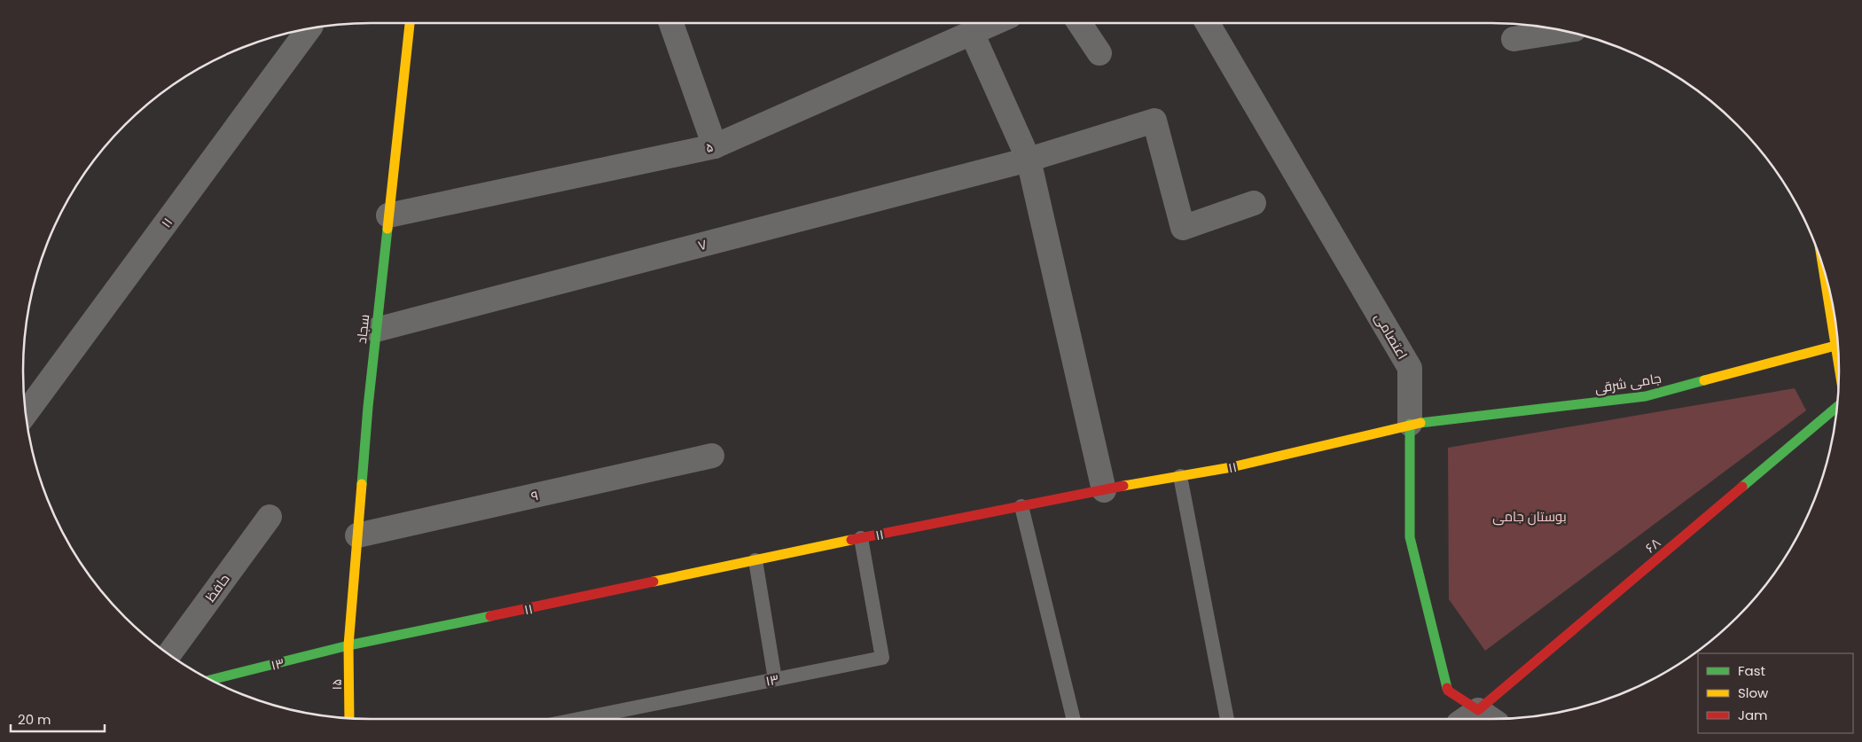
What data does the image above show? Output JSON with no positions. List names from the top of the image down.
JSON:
{
  "streets": {
    "street": [
      "۵",
      "۱۱",
      "۷",
      "سجاد",
      "اعتصامی",
      "جامی شرقی",
      "۹",
      "۶۸",
      "حافظ",
      "۱۳",
      "۱۵"
    ]
  },
  "crossings": [
    ["۵", "سجاد"],
    ["۱۱", "سجاد"],
    ["۱۱", "اعتصامی"],
    ["۱۱", "جامی شرقی"],
    ["۱۱", "۱۳"],
    ["۱۱", "۱۵"],
    ["۷", "سجاد"],
    ["سجاد", "۹"],
    ["سجاد", "۱۳"],
    ["سجاد", "۱۵"],
    ["اعتصامی", "جامی شرقی"],
    ["اعتصامی", "۶۸"],
    ["۱۳", "۱۵"]
  ],
  "parks": ["بوستان جامی"],
  "legend": ["Fast", "Slow", "Jam"],
  "scale_bar": "20 m"
}
